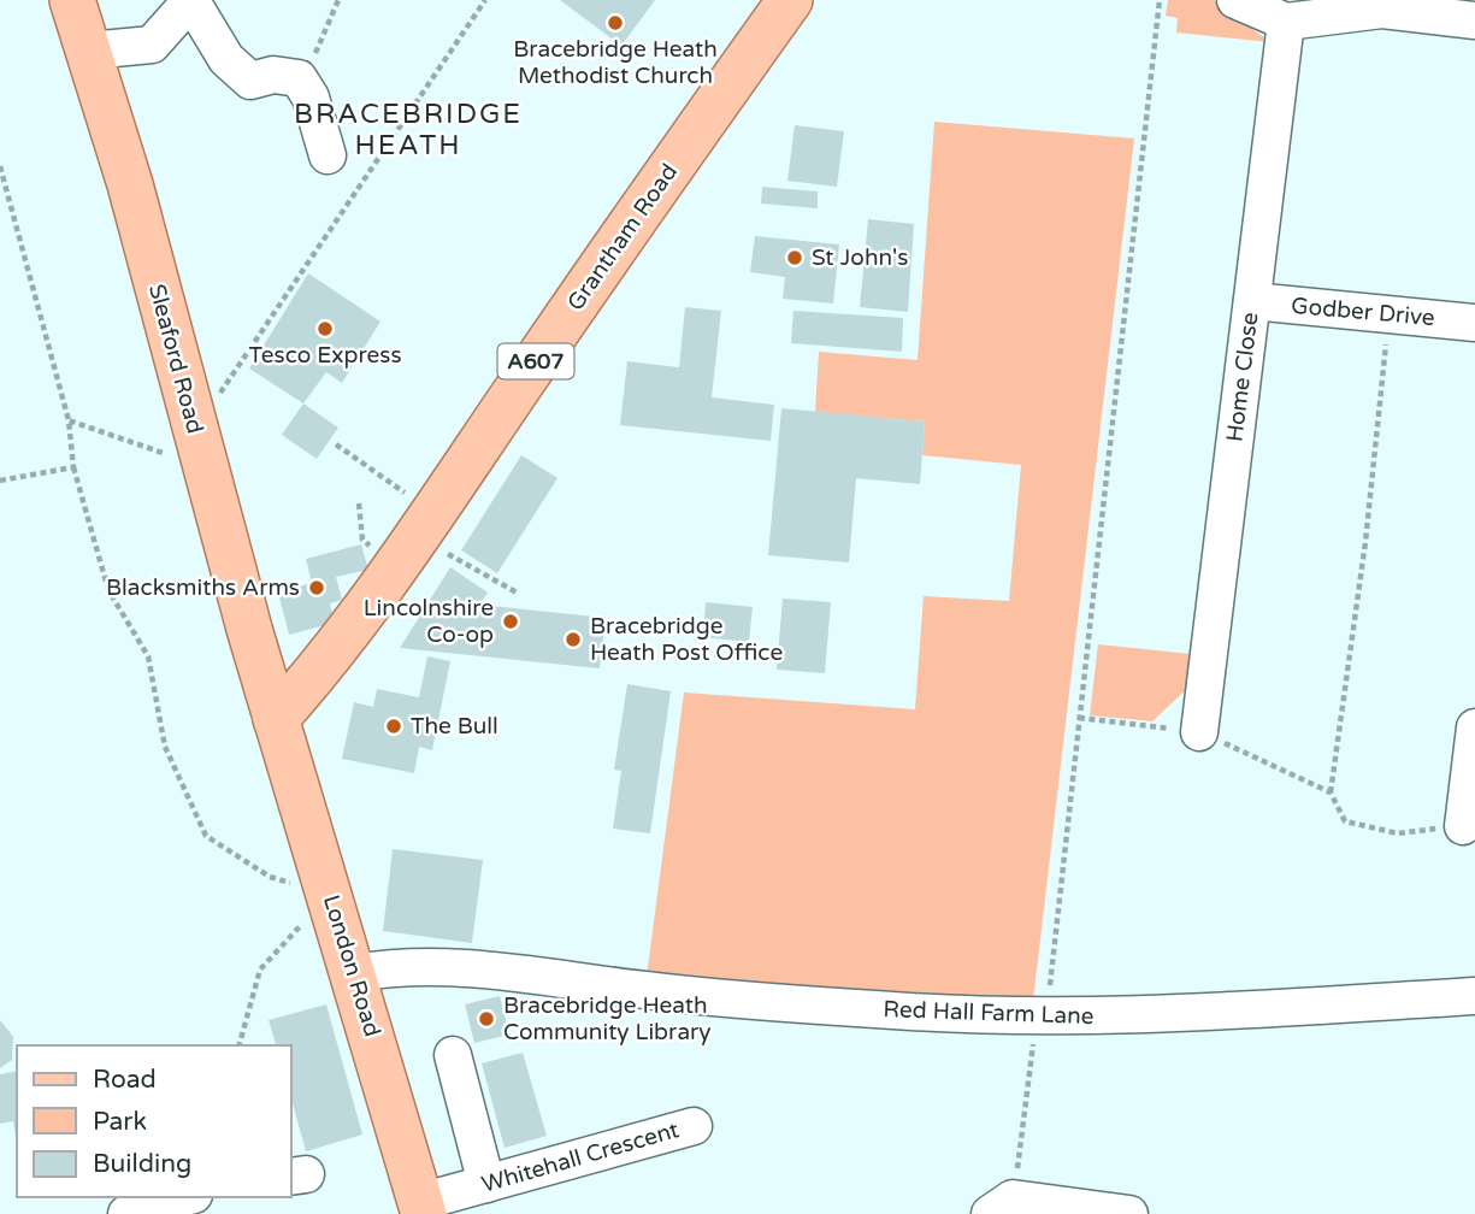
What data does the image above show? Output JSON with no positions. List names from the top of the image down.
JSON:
{
  "streets": {
    "main road": [
      "Grantham Road",
      "Sleaford Road",
      "A607",
      "London Road"
    ],
    "street": [
      "Godber Drive",
      "Home Close",
      "Red Hall Farm Lane",
      "Whitehall Crescent"
    ]
  },
  "crossings": [
    ["Grantham Road", "Sleaford Road"],
    ["Grantham Road", "London Road"],
    ["Godber Drive", "Home Close"],
    ["Sleaford Road", "London Road"],
    ["London Road", "Red Hall Farm Lane"],
    ["London Road", "Whitehall Crescent"]
  ],
  "districts": ["BRACEBRIDGE HEATH"],
  "places": [
    "Bracebridge Heath Methodist Church",
    "St John's",
    "Tesco Express",
    "Blacksmiths Arms",
    "Lincolnshire Co-op",
    "Bracebridge Heath Post Office",
    "The Bull",
    "Bracebridge Heath Community Library"
  ],
  "legend": ["Road", "Park", "Building"]
}
